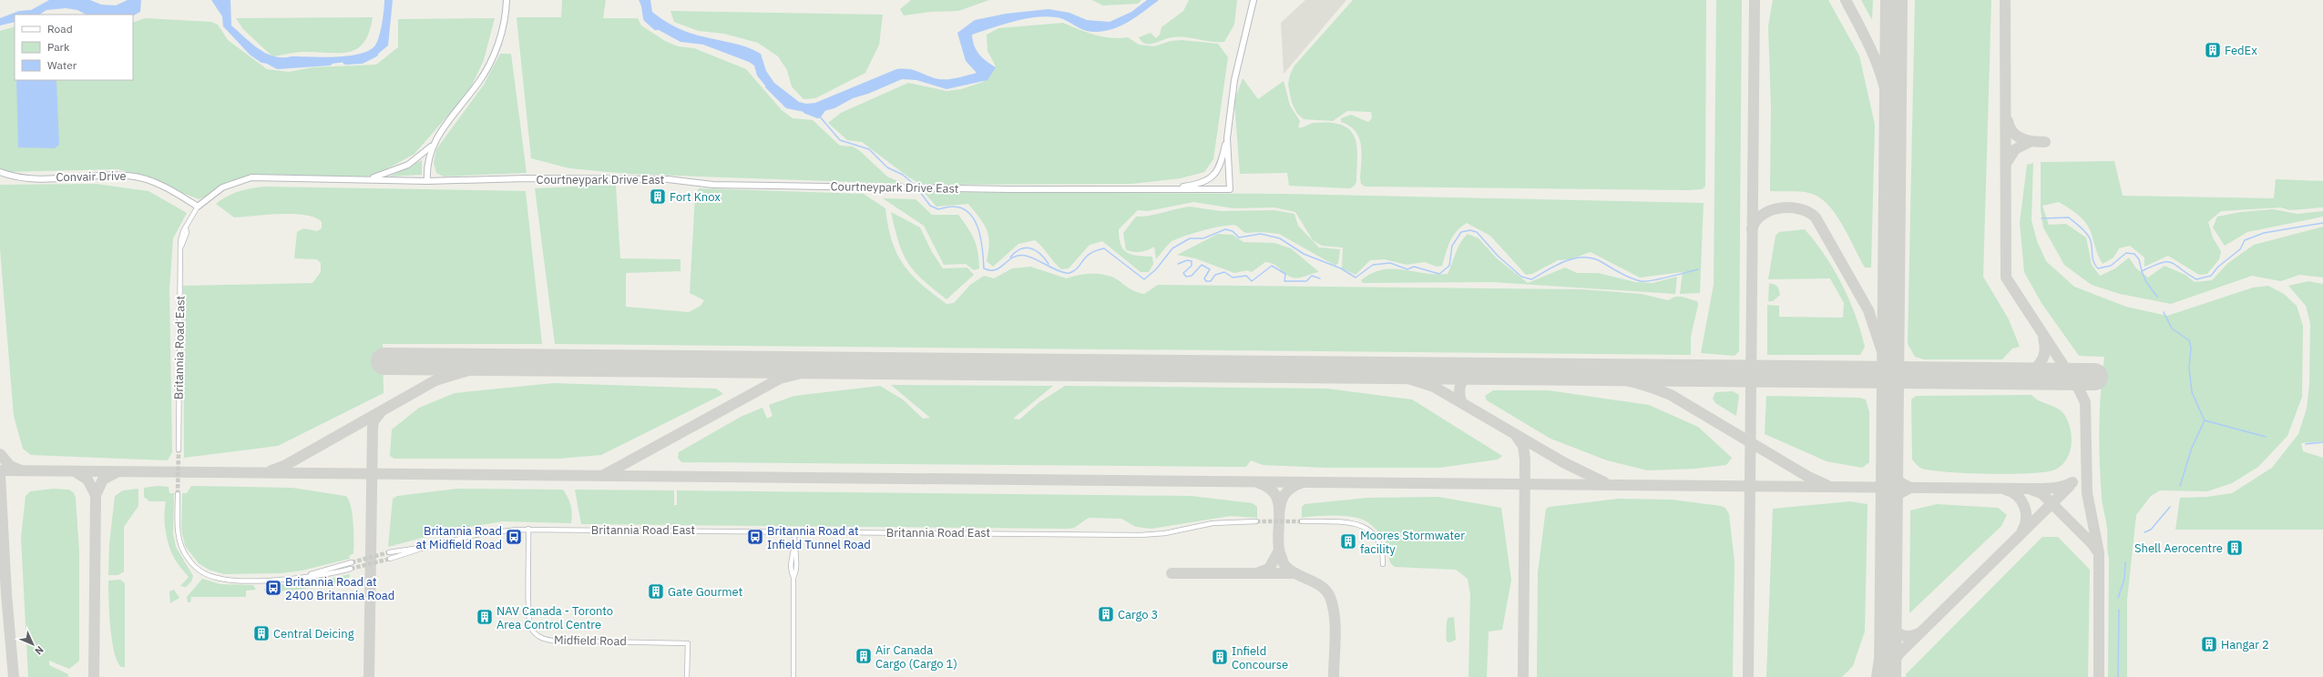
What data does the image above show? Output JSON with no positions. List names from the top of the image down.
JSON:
{
  "streets": {
    "street": [
      "Convair Drive",
      "Courtneypark Drive East",
      "Britannia Road East",
      "Midfield Road"
    ]
  },
  "crossings": [
    ["Convair Drive", "Britannia Road East"],
    ["Courtneypark Drive East", "Britannia Road East"],
    ["Britannia Road East", "Midfield Road"]
  ],
  "places": {
    "building": [
      "FedEx",
      "Fort Knox",
      "Moores Stormwater facility",
      "Shell Aerocentre",
      "Gate Gourmet",
      "Cargo 3",
      "NAV Canada - Toronto Area Control Centre",
      "Central Deicing",
      "Hangar 2",
      "Air Canada Cargo (Cargo 1)",
      "Infield Concourse"
    ],
    "bus stop": ["Britannia Road at Midfield Road", "Britannia Road at Infield Tunnel Road", "Britannia Road at 2400 Britannia Road"]
  },
  "legend": ["Road", "Park", "Water"],
  "north": "bottom right"
}
